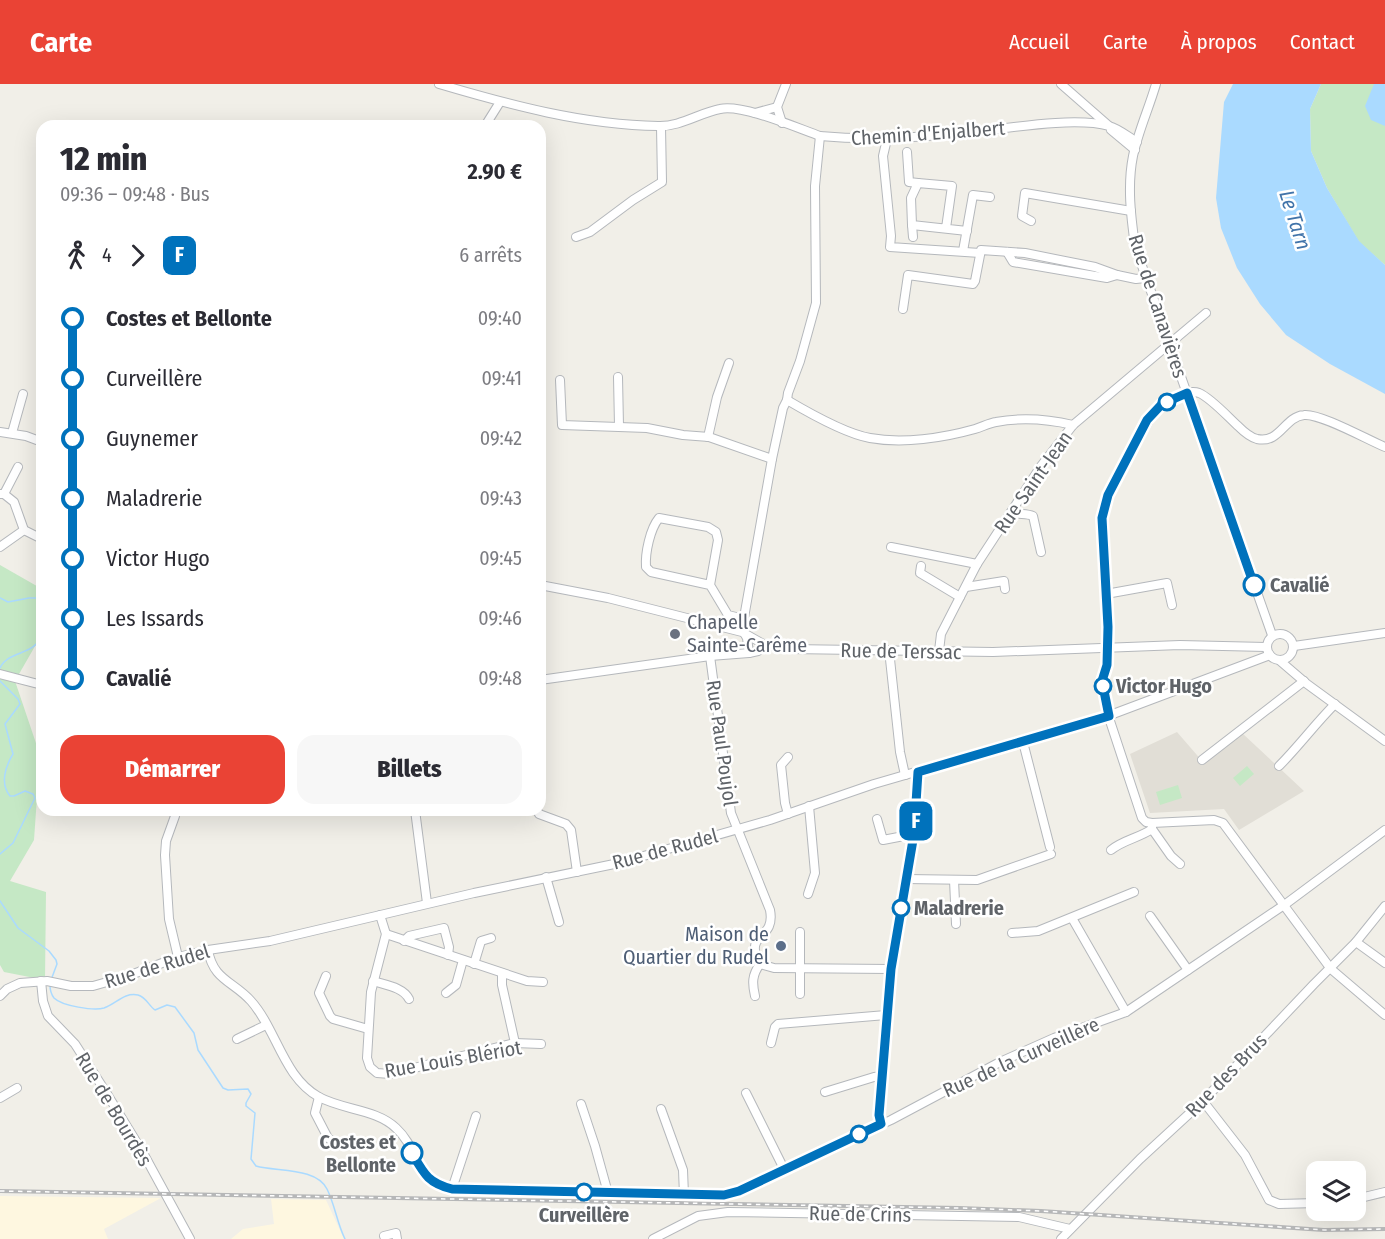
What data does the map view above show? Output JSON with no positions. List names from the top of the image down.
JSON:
{
  "streets": {
    "street": [
      "Chemin d'Enjalbert",
      "Rue de Canavières",
      "Rue Saint-Jean",
      "Rue de Terssac",
      "Rue Paul Poujol",
      "Rue de Rudel",
      "Rue de la Curveillère",
      "Rue Louis Blériot",
      "Rue des Brus",
      "Rue de Bourdès",
      "Rue de Crins"
    ]
  },
  "crossings": [
    ["Rue de Canavières", "Rue Saint-Jean"],
    ["Rue de Canavières", "Rue de Terssac"],
    ["Rue de Canavières", "Rue de Rudel"],
    ["Rue Saint-Jean", "Rue de Terssac"],
    ["Rue de Terssac", "Rue de Rudel"],
    ["Rue Paul Poujol", "Rue de Rudel"],
    ["Rue de Rudel", "Rue de Bourdès"],
    ["Rue des Brus", "Rue de Crins"]
  ],
  "water": ["Le Tarn"],
  "places": [
    "Cavalié",
    "Chapelle Sainte-Carême",
    "Victor Hugo",
    "Maladrerie",
    "Maison de Quartier du Rudel",
    "Costes et Bellonte",
    "Curveillère"
  ],
  "lines": ["bus line F"],
  "page": {
    "header": "Carte",
    "nav": [
      "Accueil",
      "Carte",
      "À propos",
      "Contact"
    ],
    "on_map": "F",
    "heading": ["12 min", "09:36 – 09:48 · Bus", "2.90 €"],
    "legs": ["4", "F", "6 arrêts"],
    "list": [
      {
        "name": "Costes et Bellonte",
        "value": "09:40"
      },
      {
        "name": "Curveillère",
        "value": "09:41"
      },
      {
        "name": "Guynemer",
        "value": "09:42"
      },
      {
        "name": "Maladrerie",
        "value": "09:43"
      },
      {
        "name": "Victor Hugo",
        "value": "09:45"
      },
      {
        "name": "Les Issards",
        "value": "09:46"
      },
      {
        "name": "Cavalié",
        "value": "09:48"
      }
    ],
    "buttons": ["Démarrer", "Billets"]
  }
}
